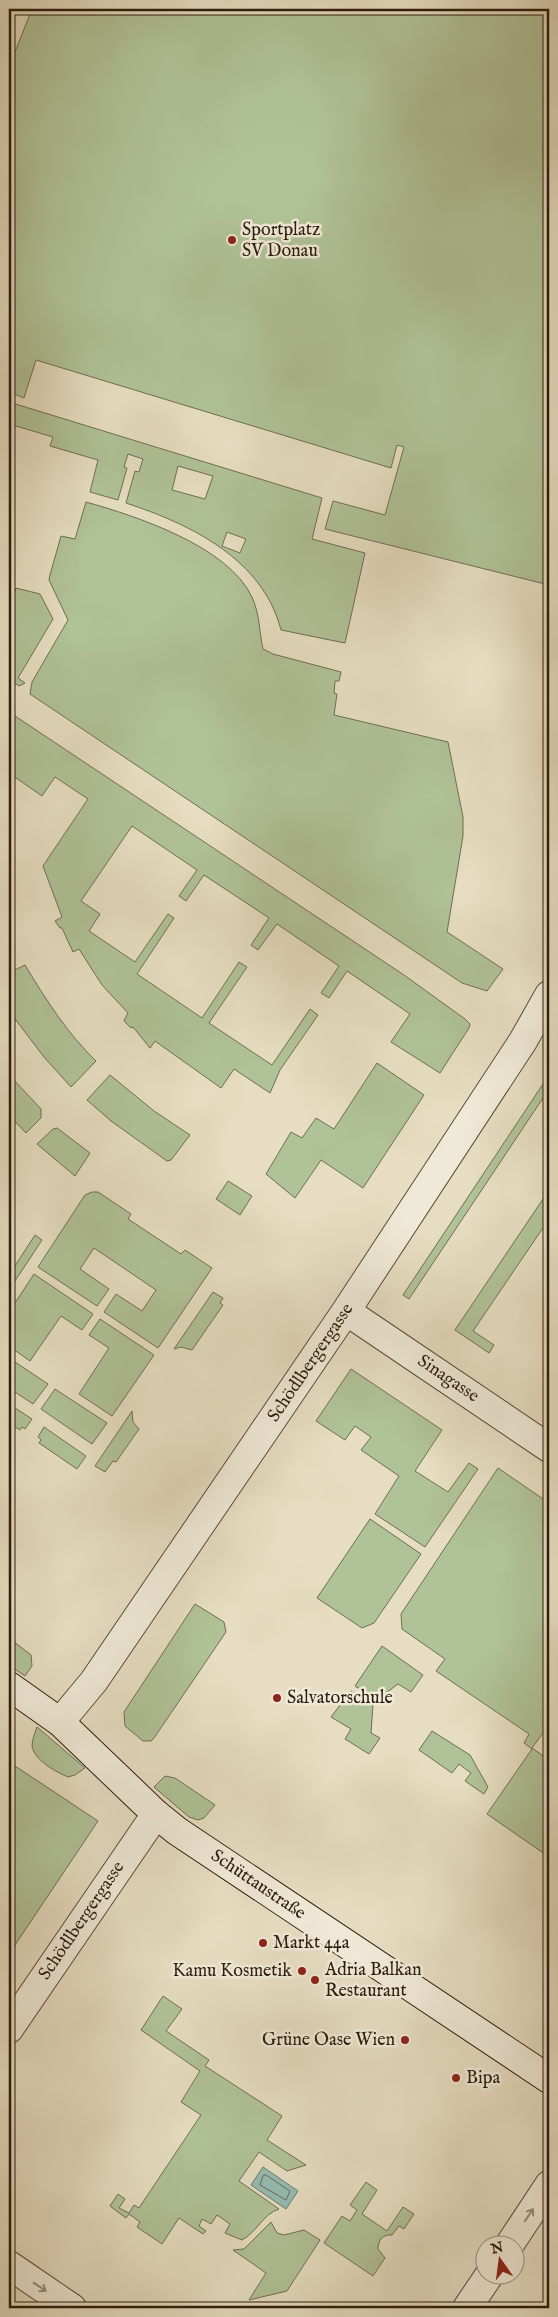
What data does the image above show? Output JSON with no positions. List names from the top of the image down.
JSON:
{
  "streets": {
    "street": ["Schödlbergergasse", "Sinagasse", "Schüttaustraße"]
  },
  "crossings": [
    ["Schödlbergergasse", "Sinagasse"],
    ["Schödlbergergasse", "Schüttaustraße"]
  ],
  "places": [
    "Sportplatz SV Donau",
    "Salvatorschule",
    "Markt 44a",
    "Kamu Kosmetik",
    "Adria Balkan Restaurant",
    "Grüne Oase Wien",
    "Bipa"
  ],
  "north": "top"
}
